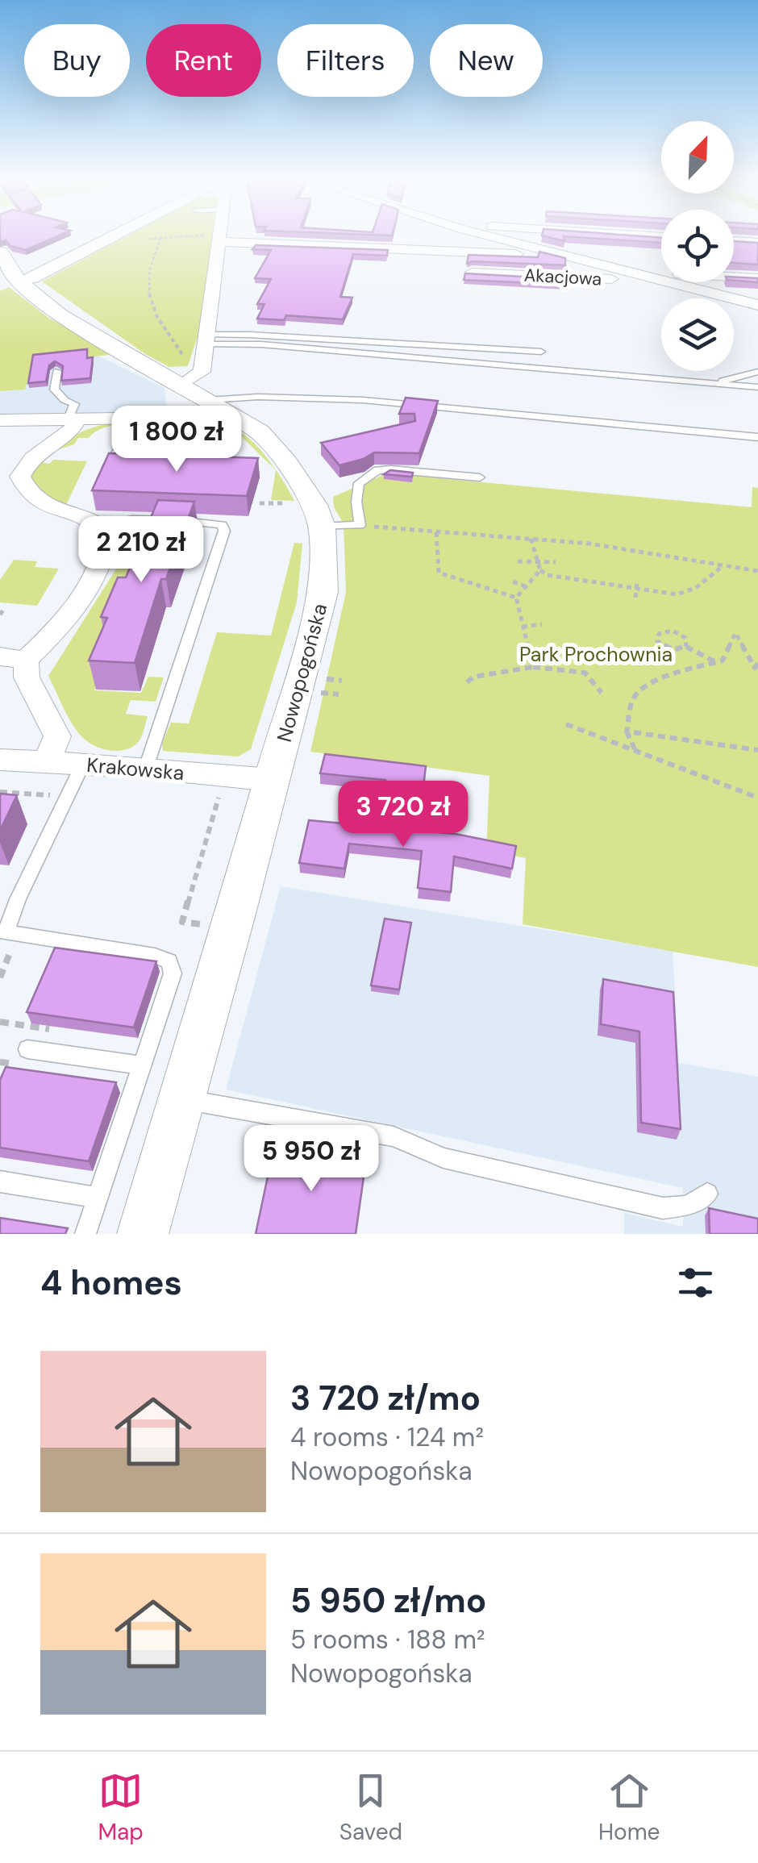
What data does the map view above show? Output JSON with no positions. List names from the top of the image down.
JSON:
{
  "streets": {
    "street": ["Akacjowa", "Nowopogońska", "Krakowska"]
  },
  "crossings": [
    ["Nowopogońska", "Krakowska"]
  ],
  "parks": ["Park Prochownia"],
  "north": "top right",
  "page": {
    "chip": [
      "Buy",
      "Rent",
      "Filters",
      "New"
    ],
    "price": [
      "1 800 zł",
      "2 210 zł",
      "3 720 zł",
      "5 950 zł"
    ],
    "heading": "4 homes",
    "list": [
      {
        "name": "3 720 zł/mo",
        "note": "4 rooms · 124 m² · Nowopogońska"
      },
      {
        "name": "5 950 zł/mo",
        "note": "5 rooms · 188 m² · Nowopogońska"
      }
    ],
    "tabs": ["Map", "Saved", "Home"]
  }
}
